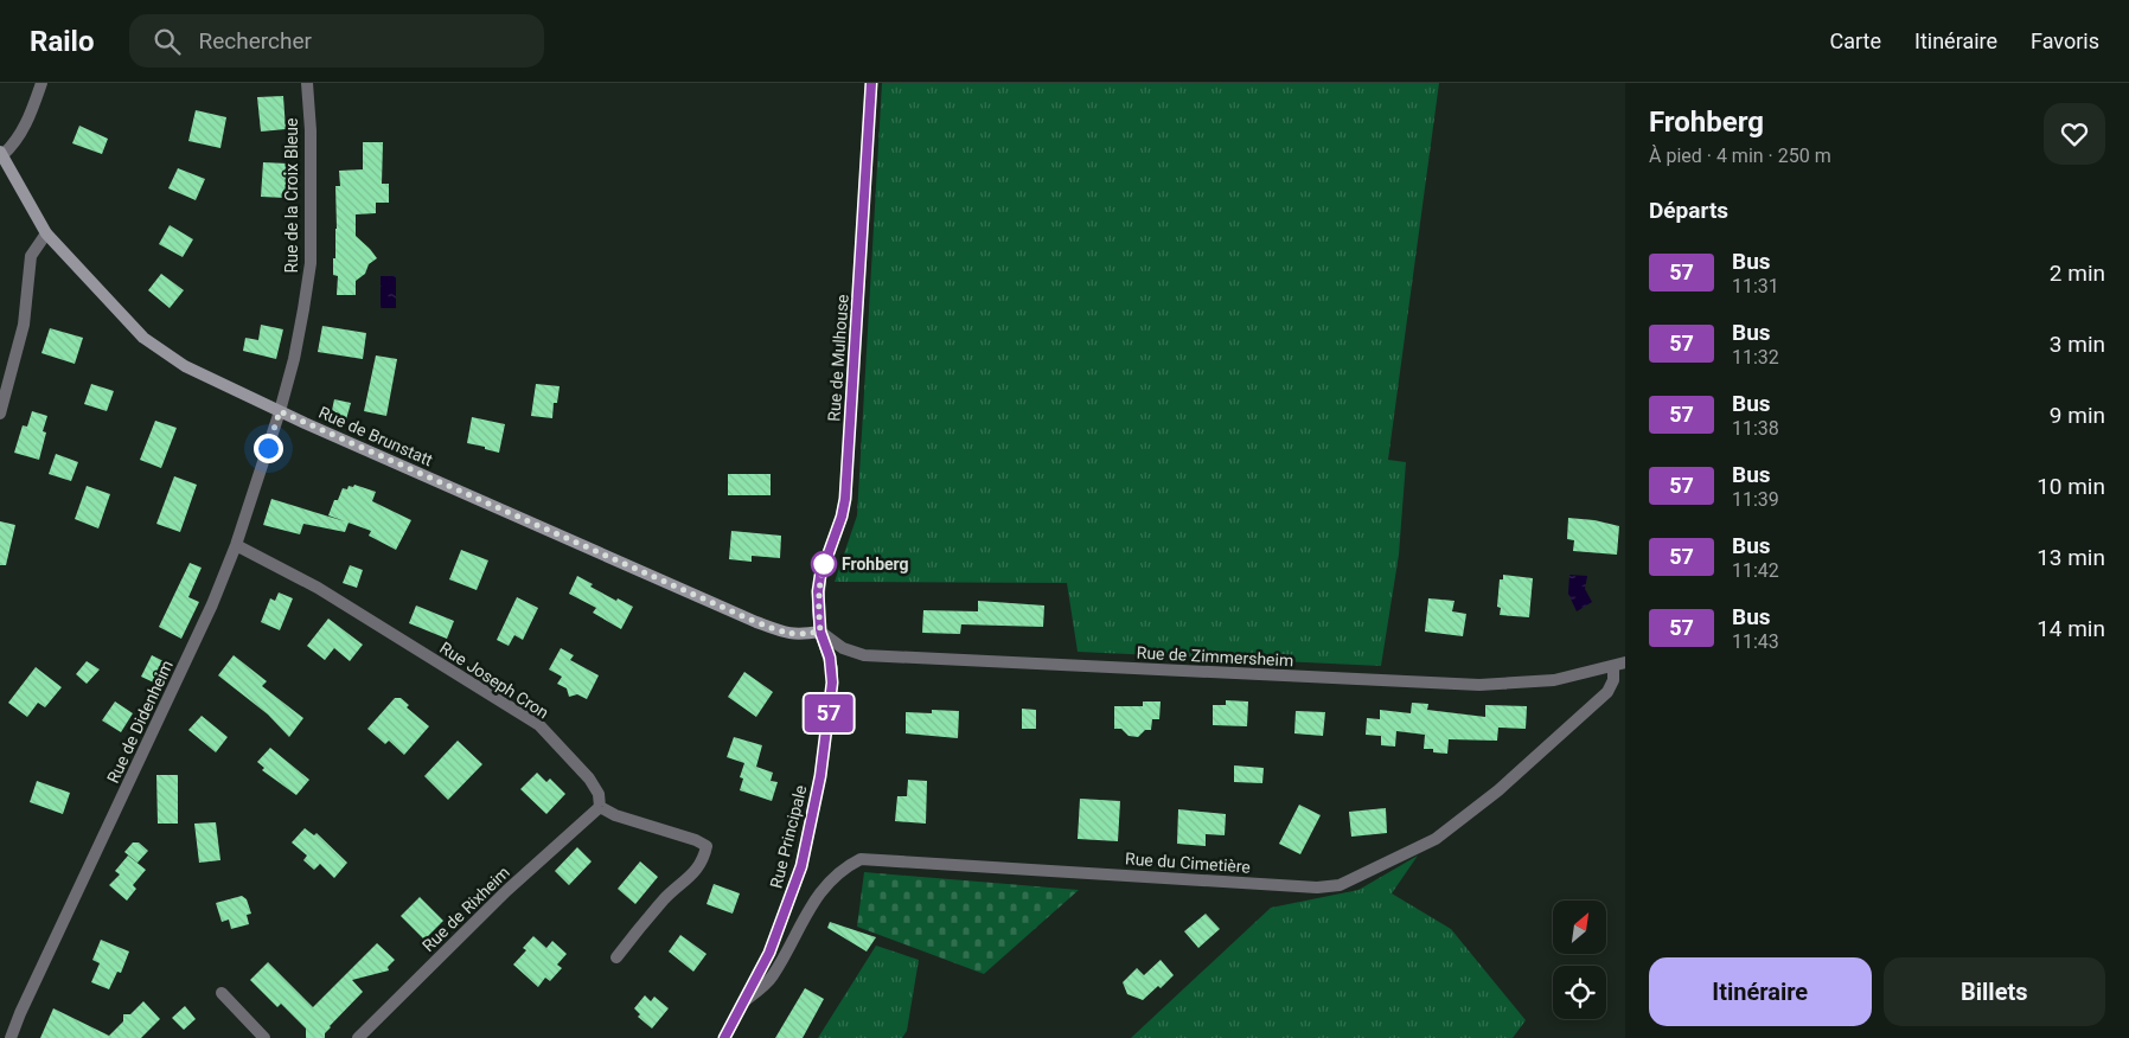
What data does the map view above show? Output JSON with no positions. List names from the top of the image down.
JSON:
{
  "streets": {
    "main road": ["Rue de Mulhouse", "Rue de Brunstatt", "Rue Principale"],
    "street": [
      "Rue de la Croix Bleue",
      "Rue de Zimmersheim",
      "Rue Joseph Cron",
      "Rue de Didenheim",
      "Rue du Cimetière",
      "Rue de Rixheim"
    ]
  },
  "crossings": [
    ["Rue de la Croix Bleue", "Rue de Brunstatt"],
    ["Rue de la Croix Bleue", "Rue de Didenheim"],
    ["Rue de Mulhouse", "Rue de Brunstatt"],
    ["Rue de Mulhouse", "Rue de Zimmersheim"],
    ["Rue de Mulhouse", "Rue Principale"],
    ["Rue de Brunstatt", "Rue de Zimmersheim"],
    ["Rue de Brunstatt", "Rue de Didenheim"],
    ["Rue de Brunstatt", "Rue Principale"],
    ["Rue de Zimmersheim", "Rue Principale"],
    ["Rue de Zimmersheim", "Rue du Cimetière"],
    ["Rue Joseph Cron", "Rue de Didenheim"],
    ["Rue Joseph Cron", "Rue de Rixheim"],
    ["Rue Principale", "Rue du Cimetière"]
  ],
  "places": ["Frohberg"],
  "lines": ["bus line 57"],
  "north": "top right",
  "page": {
    "header": "Railo",
    "search": "Rechercher",
    "nav": ["Carte", "Itinéraire", "Favoris"],
    "on_map": "57",
    "heading": [
      ["Frohberg", "À pied · 4 min · 250 m"],
      "Départs"
    ],
    "list": [
      {
        "mark": "57",
        "name": "Bus",
        "note": "11:31",
        "value": "2 min"
      },
      {
        "mark": "57",
        "name": "Bus",
        "note": "11:32",
        "value": "3 min"
      },
      {
        "mark": "57",
        "name": "Bus",
        "note": "11:38",
        "value": "9 min"
      },
      {
        "mark": "57",
        "name": "Bus",
        "note": "11:39",
        "value": "10 min"
      },
      {
        "mark": "57",
        "name": "Bus",
        "note": "11:42",
        "value": "13 min"
      },
      {
        "mark": "57",
        "name": "Bus",
        "note": "11:43",
        "value": "14 min"
      }
    ],
    "buttons": ["Itinéraire", "Billets"]
  }
}
